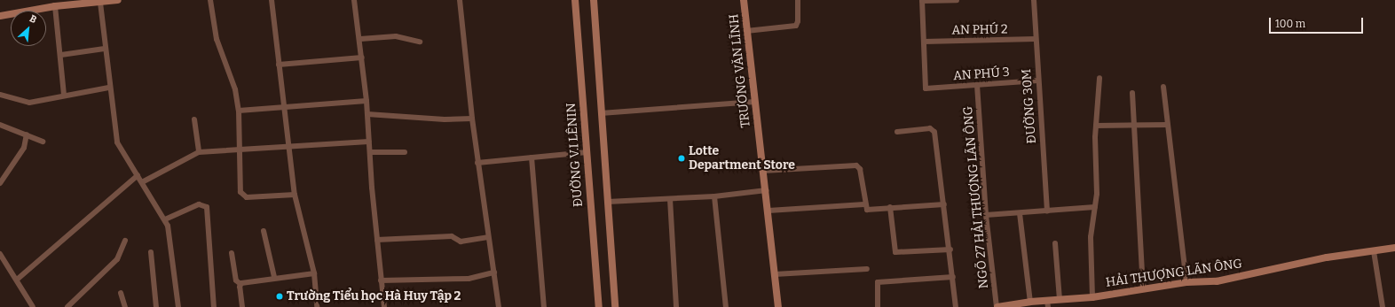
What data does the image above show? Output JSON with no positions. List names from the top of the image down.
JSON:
{
  "streets": {
    "street": [
      "AN PHÚ 2",
      "TRƯƠNG VĂN LĨNH",
      "AN PHÚ 3",
      "ĐƯỜNG 30M",
      "ĐƯỜNG V.I LÊNIN",
      "NGÕ 27 HẢI THƯỢNG LÃN ÔNG",
      "HẢI THƯỢNG LÃN ÔNG"
    ]
  },
  "crossings": [
    ["AN PHÚ 2", "AN PHÚ 3"],
    ["AN PHÚ 2", "ĐƯỜNG 30M"],
    ["AN PHÚ 3", "ĐƯỜNG 30M"],
    ["AN PHÚ 3", "NGÕ 27 HẢI THƯỢNG LÃN ÔNG"],
    ["NGÕ 27 HẢI THƯỢNG LÃN ÔNG", "HẢI THƯỢNG LÃN ÔNG"]
  ],
  "places": ["Lotte Department Store", "Trường Tiểu học Hà Huy Tập 2"],
  "scale_bar": "100 m",
  "north": "top right"
}
